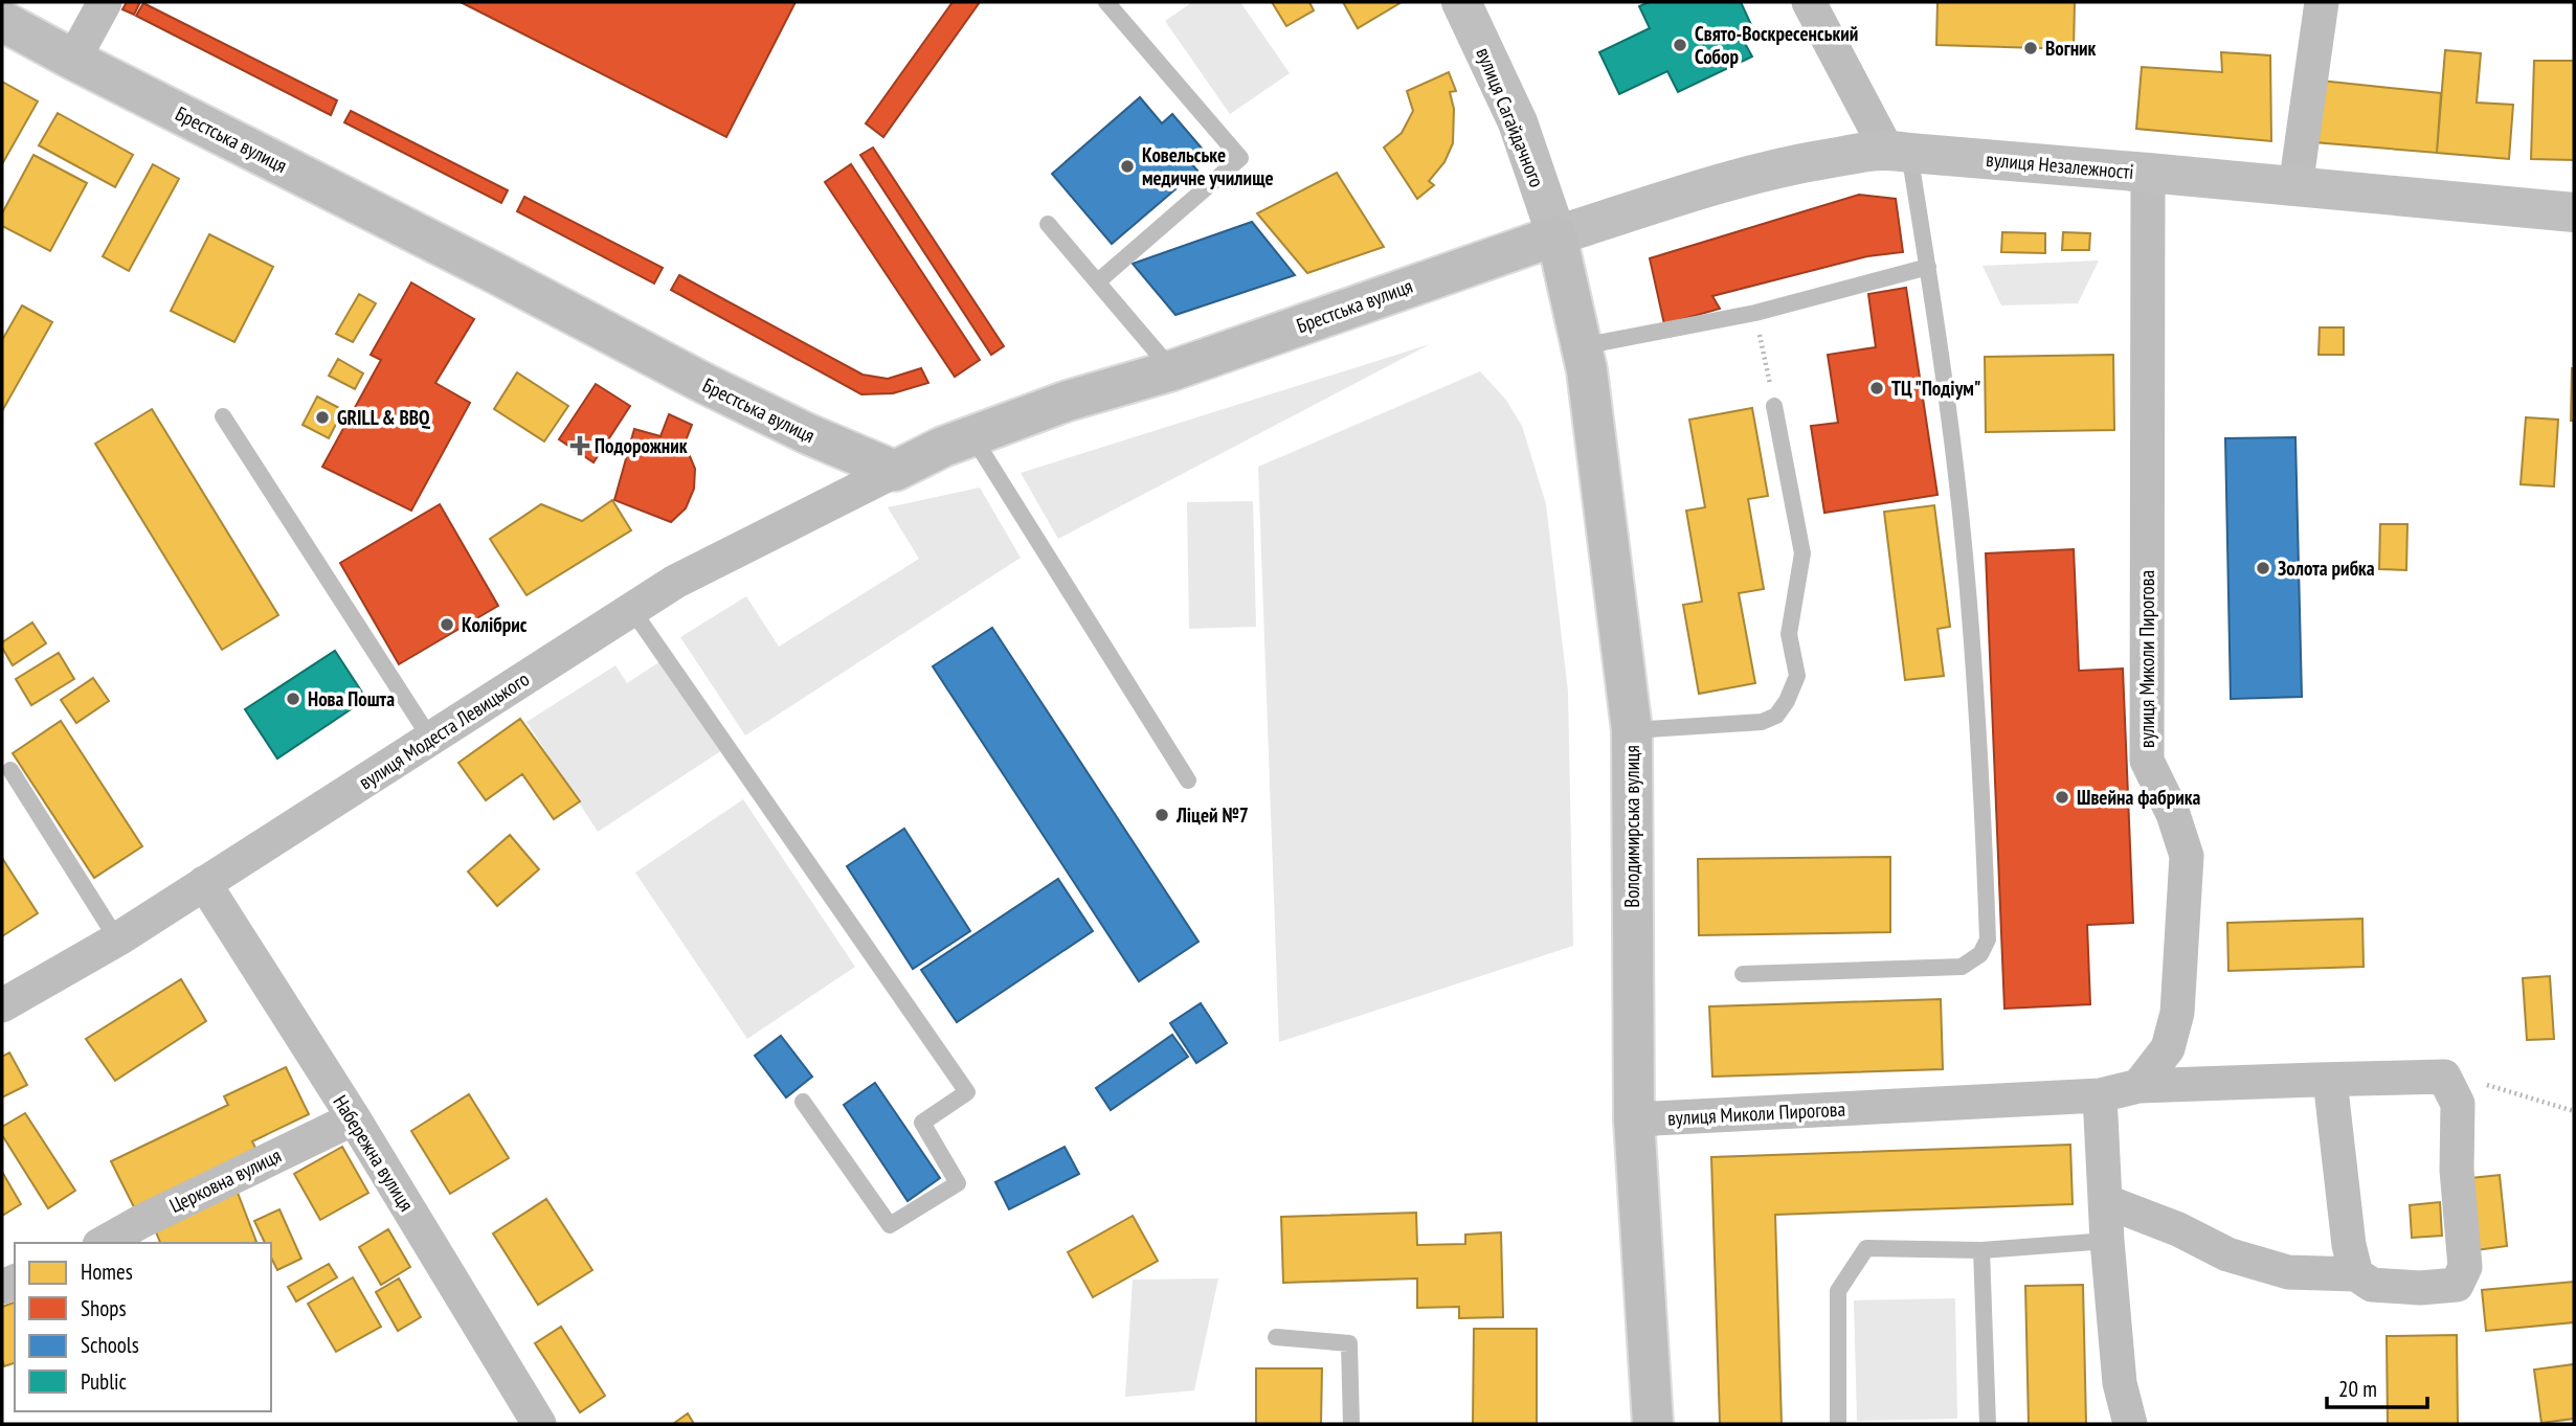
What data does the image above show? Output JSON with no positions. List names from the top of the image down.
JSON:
{
  "streets": {
    "main road": [
      "вулиця Сагайдачного",
      "Брестська вулиця",
      "вулиця Незалежності",
      "Володимирська вулиця"
    ],
    "street": [
      "вулиця Миколи Пирогова",
      "вулиця Модеста Левицького",
      "Набережна вулиця",
      "Церковна вулиця"
    ]
  },
  "crossings": [
    ["вулиця Сагайдачного", "Брестська вулиця"],
    ["вулиця Сагайдачного", "вулиця Незалежності"],
    ["вулиця Сагайдачного", "Володимирська вулиця"],
    ["Брестська вулиця", "вулиця Незалежності"],
    ["Брестська вулиця", "вулиця Модеста Левицького"],
    ["Брестська вулиця", "Володимирська вулиця"],
    ["вулиця Незалежності", "вулиця Миколи Пирогова"],
    ["вулиця Незалежності", "Володимирська вулиця"],
    ["вулиця Миколи Пирогова", "Володимирська вулиця"],
    ["вулиця Модеста Левицького", "Набережна вулиця"],
    ["Набережна вулиця", "Церковна вулиця"]
  ],
  "places": {
    "other": [
      "Свято-Воскресенський Собор",
      "Вогник",
      "Ковельське медичне училище",
      "ТЦ \"Подіум\"",
      "GRILL & BBQ",
      "Золота рибка",
      "Колібрис",
      "Нова Пошта",
      "Швейна фабрика",
      "Ліцей №7"
    ],
    "health": ["Подорожник"]
  },
  "legend": [
    "Homes",
    "Shops",
    "Schools",
    "Public"
  ],
  "scale_bar": "20 m"
}
